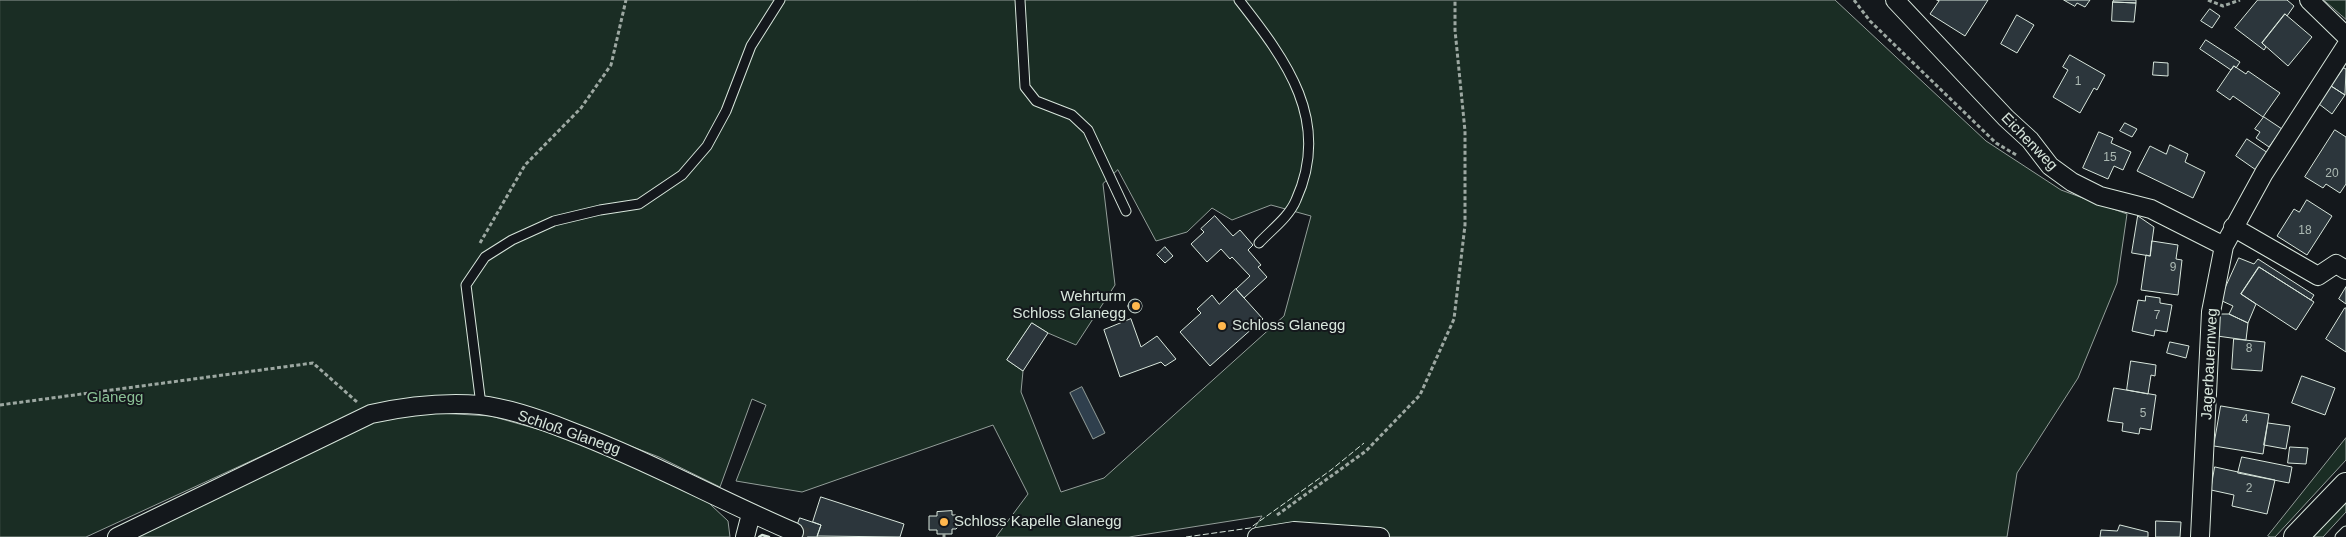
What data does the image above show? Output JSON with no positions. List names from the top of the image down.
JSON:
{
  "streets": {
    "street": ["Eichenweg", "Jagerbauernweg", "Schloß Glanegg"]
  },
  "crossings": [
    ["Eichenweg", "Jagerbauernweg"]
  ],
  "parks": ["Glanegg"],
  "places": ["Wehrturm Schloss Glanegg", "Schloss Glanegg", "Schloss Kapelle Glanegg"],
  "house_numbers": [
    "1",
    "15",
    "20",
    "18",
    "9",
    "7",
    "8",
    "5",
    "4",
    "2"
  ]
}
